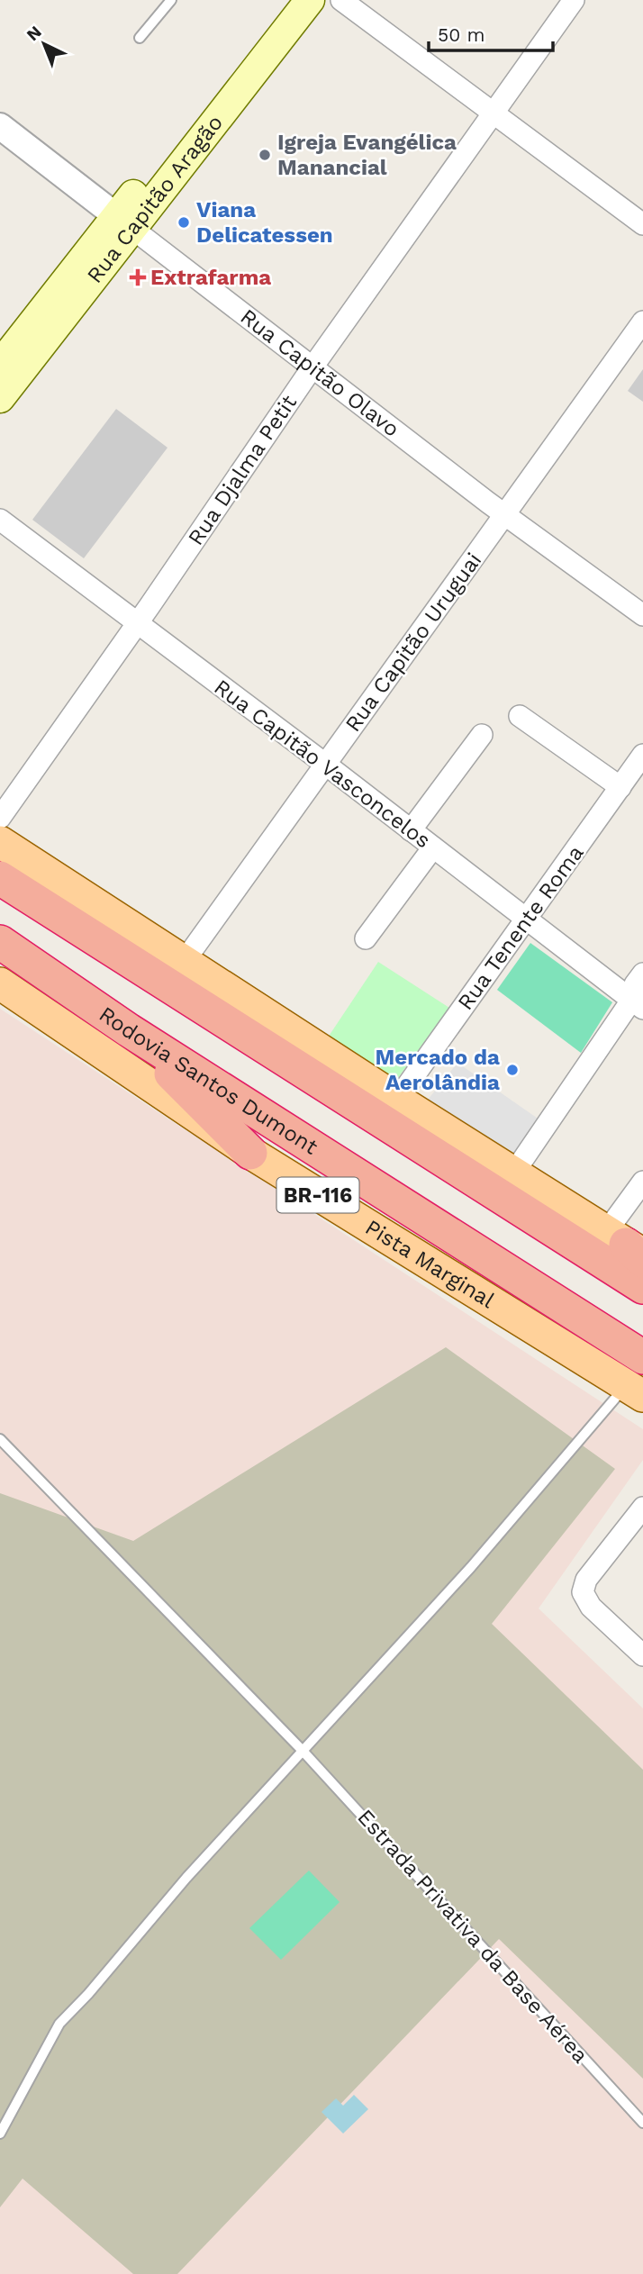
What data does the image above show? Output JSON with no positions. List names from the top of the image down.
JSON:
{
  "streets": {
    "highway": ["Rodovia Santos Dumont", "BR-116"],
    "main road": ["Rua Capitão Aragão", "Pista Marginal"],
    "street": [
      "Rua Capitão Olavo",
      "Rua Djalma Petit",
      "Rua Capitão Uruguai",
      "Rua Capitão Vasconcelos",
      "Rua Tenente Roma"
    ],
    "lane": ["Estrada Privativa da Base Aérea"]
  },
  "crossings": [
    ["Rua Capitão Aragão", "Rua Capitão Olavo"],
    ["Rua Capitão Olavo", "Rua Djalma Petit"],
    ["Rua Capitão Olavo", "Rua Capitão Uruguai"],
    ["Rua Djalma Petit", "Rua Capitão Vasconcelos"],
    ["Rua Capitão Uruguai", "Rua Capitão Vasconcelos"],
    ["Rua Capitão Vasconcelos", "Rua Tenente Roma"]
  ],
  "places": {
    "other": ["Igreja Evangélica Manancial", "Viana Delicatessen", "Mercado da Aerolândia"],
    "health": ["Extrafarma"]
  },
  "scale_bar": "50 m",
  "north": "top left"
}
